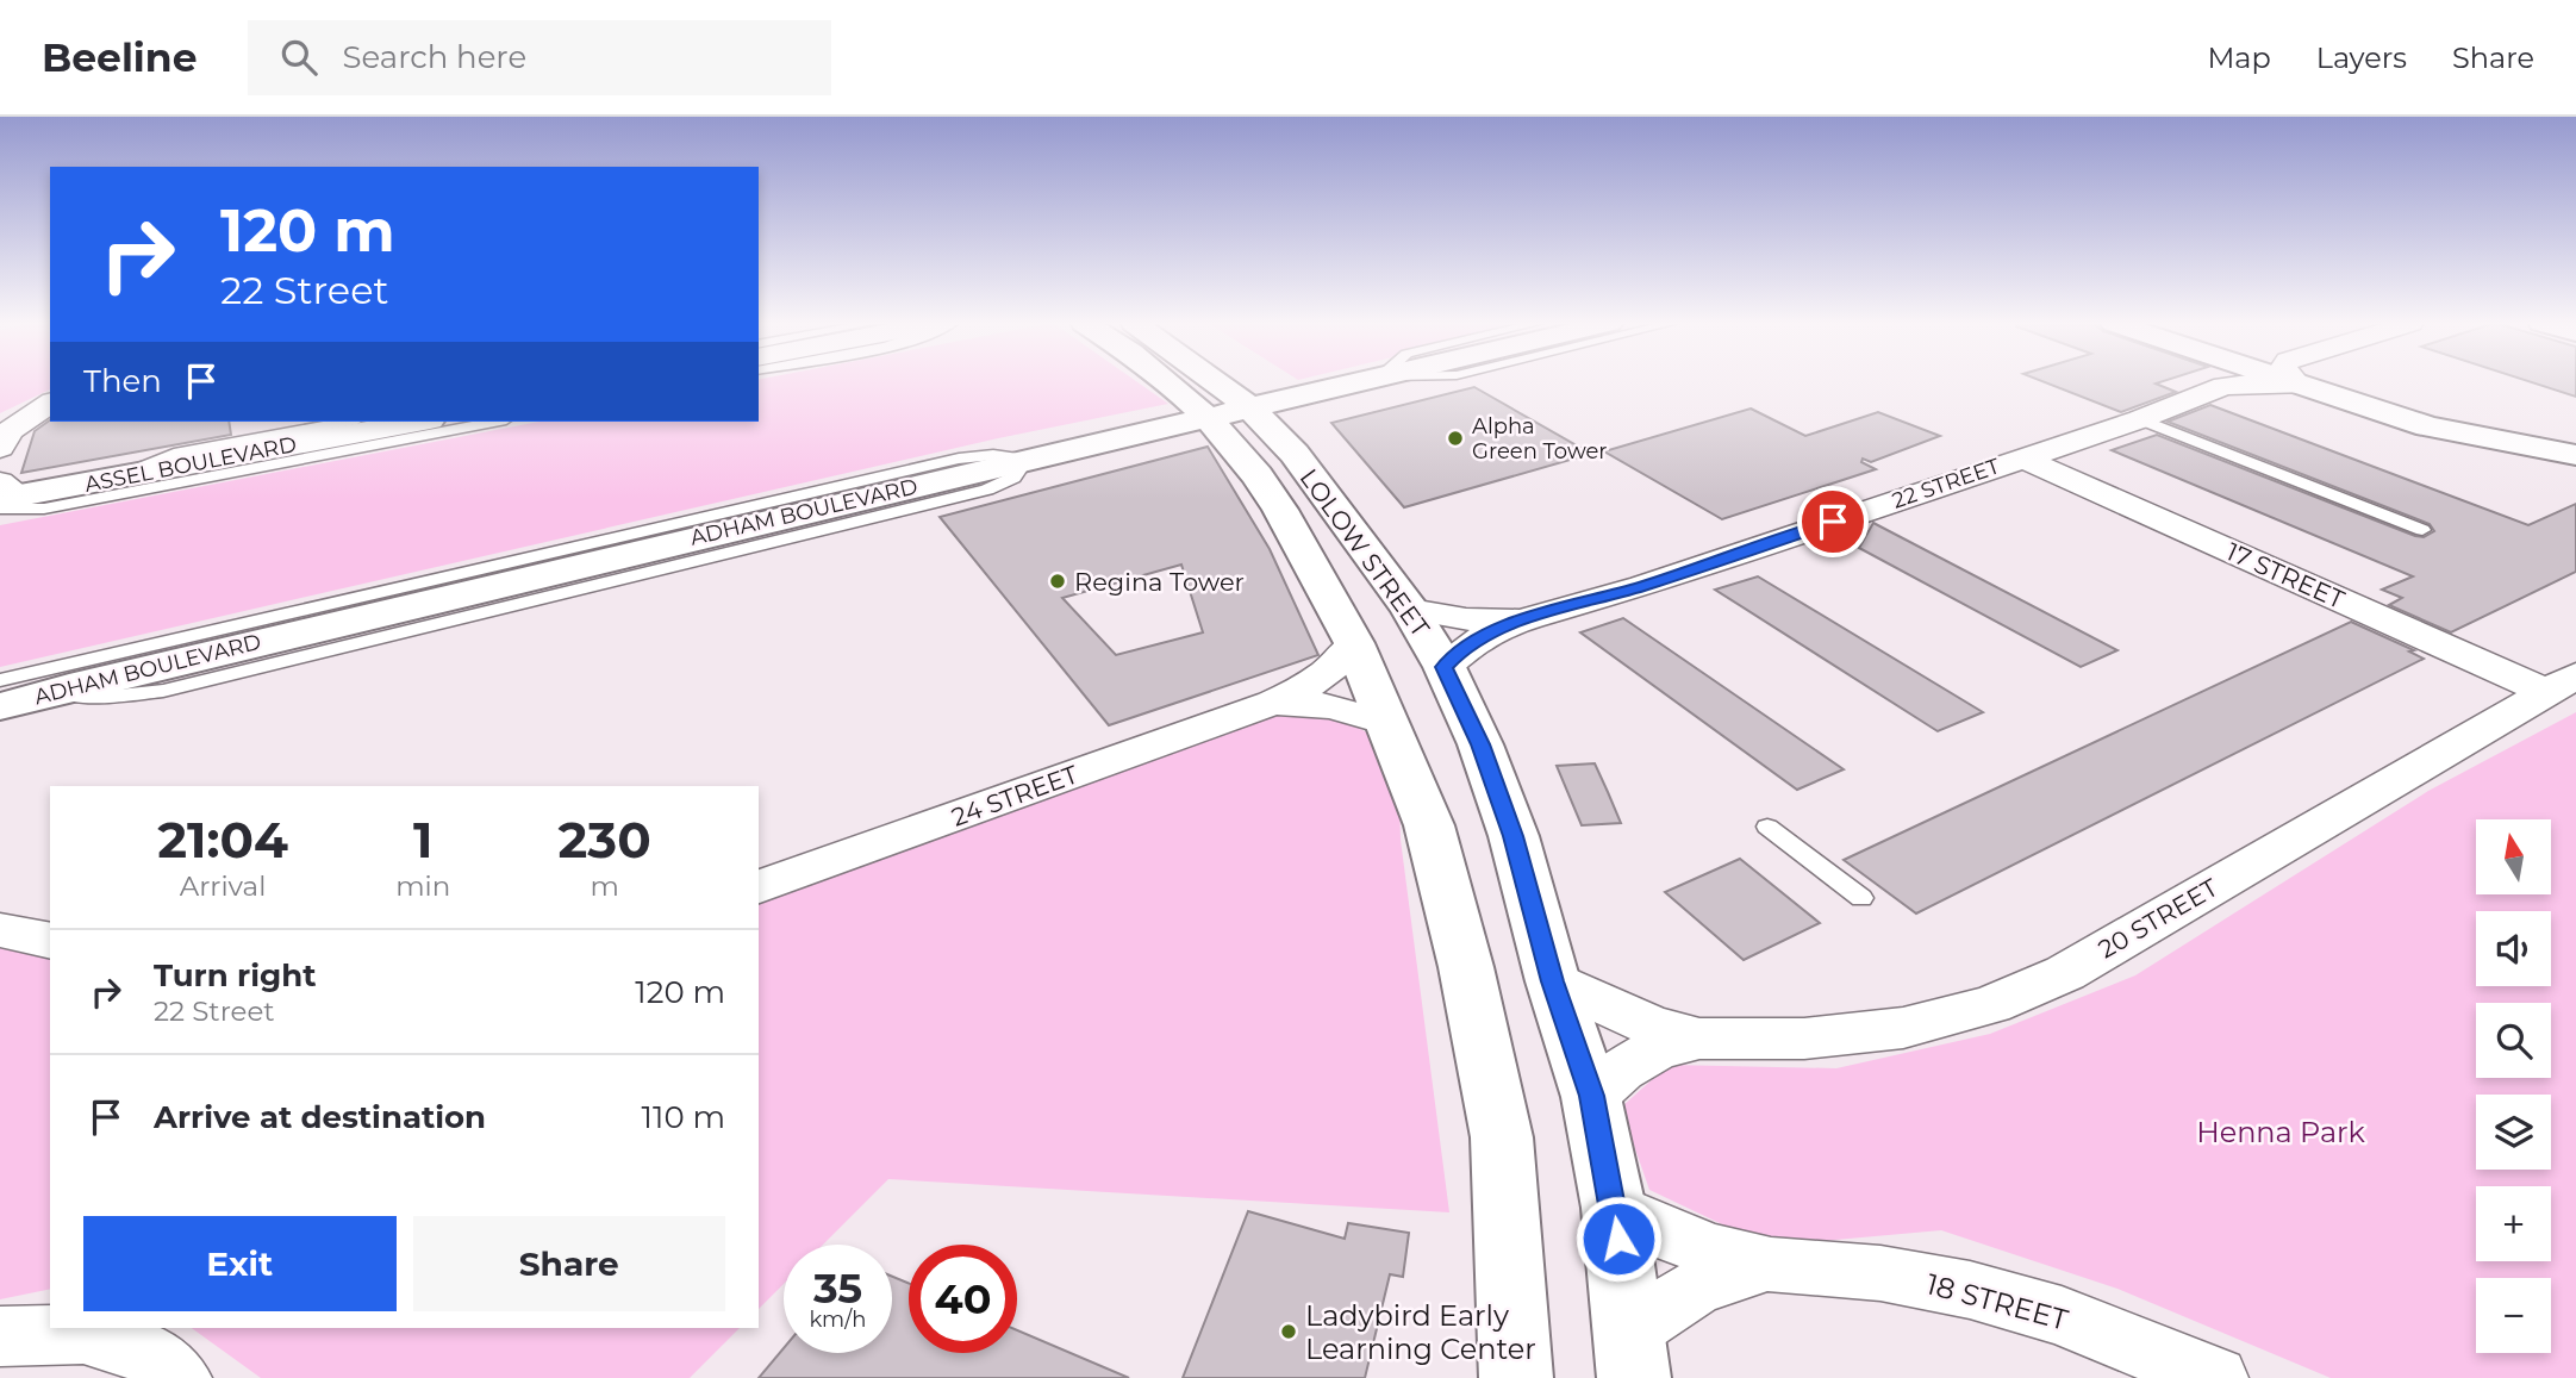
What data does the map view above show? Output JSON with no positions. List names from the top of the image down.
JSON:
{
  "streets": {
    "street": [
      "ASSEL BOULEVARD",
      "22 STREET",
      "ADHAM BOULEVARD",
      "LOLOW STREET",
      "17 STREET",
      "24 STREET",
      "20 STREET",
      "18 STREET"
    ]
  },
  "crossings": [
    ["22 STREET", "LOLOW STREET"],
    ["22 STREET", "17 STREET"],
    ["ADHAM BOULEVARD", "LOLOW STREET"],
    ["LOLOW STREET", "24 STREET"],
    ["LOLOW STREET", "20 STREET"],
    ["LOLOW STREET", "18 STREET"],
    ["17 STREET", "20 STREET"]
  ],
  "parks": ["Henna Park"],
  "places": ["Alpha Green Tower", "Regina Tower", "Ladybird Early Learning Center"],
  "north": "top",
  "page": {
    "header": "Beeline",
    "search": "Search here",
    "nav": ["Map", "Layers", "Share"],
    "turn": ["120 m", "22 Street"],
    "then": "Then",
    "eta": [
      "21:04",
      "Arrival",
      "1",
      "min",
      "230",
      "m"
    ],
    "map_buttons": ["+", "−"],
    "list": [
      {
        "name": "Turn right",
        "note": "22 Street",
        "value": "120 m"
      },
      {
        "name": "Arrive at destination",
        "value": "110 m"
      }
    ],
    "buttons": ["Exit", "Share"],
    "speed": "35 km/h",
    "limit": "40"
  }
}
